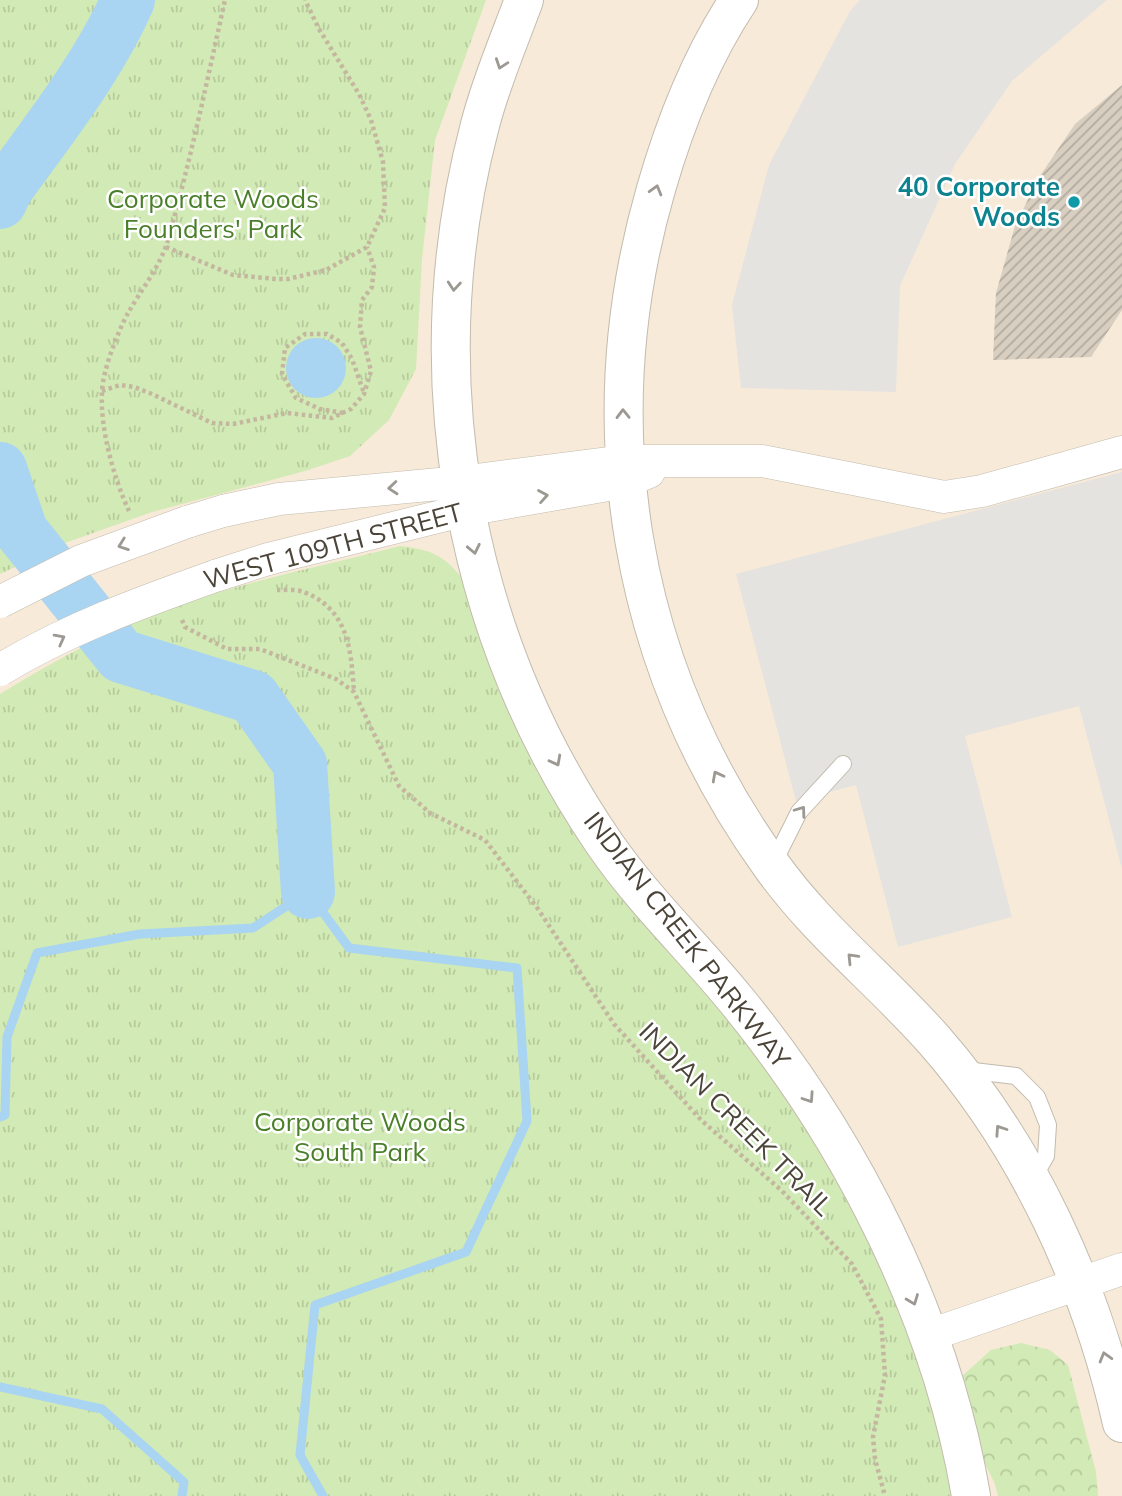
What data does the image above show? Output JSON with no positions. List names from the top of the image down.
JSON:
{
  "streets": {
    "street": ["WEST 109TH STREET", "INDIAN CREEK PARKWAY"],
    "path": ["INDIAN CREEK TRAIL"]
  },
  "crossings": [
    ["WEST 109TH STREET", "INDIAN CREEK PARKWAY"]
  ],
  "parks": ["Corporate Woods Founders' Park", "Corporate Woods South Park"],
  "places": ["40 Corporate Woods"]
}
